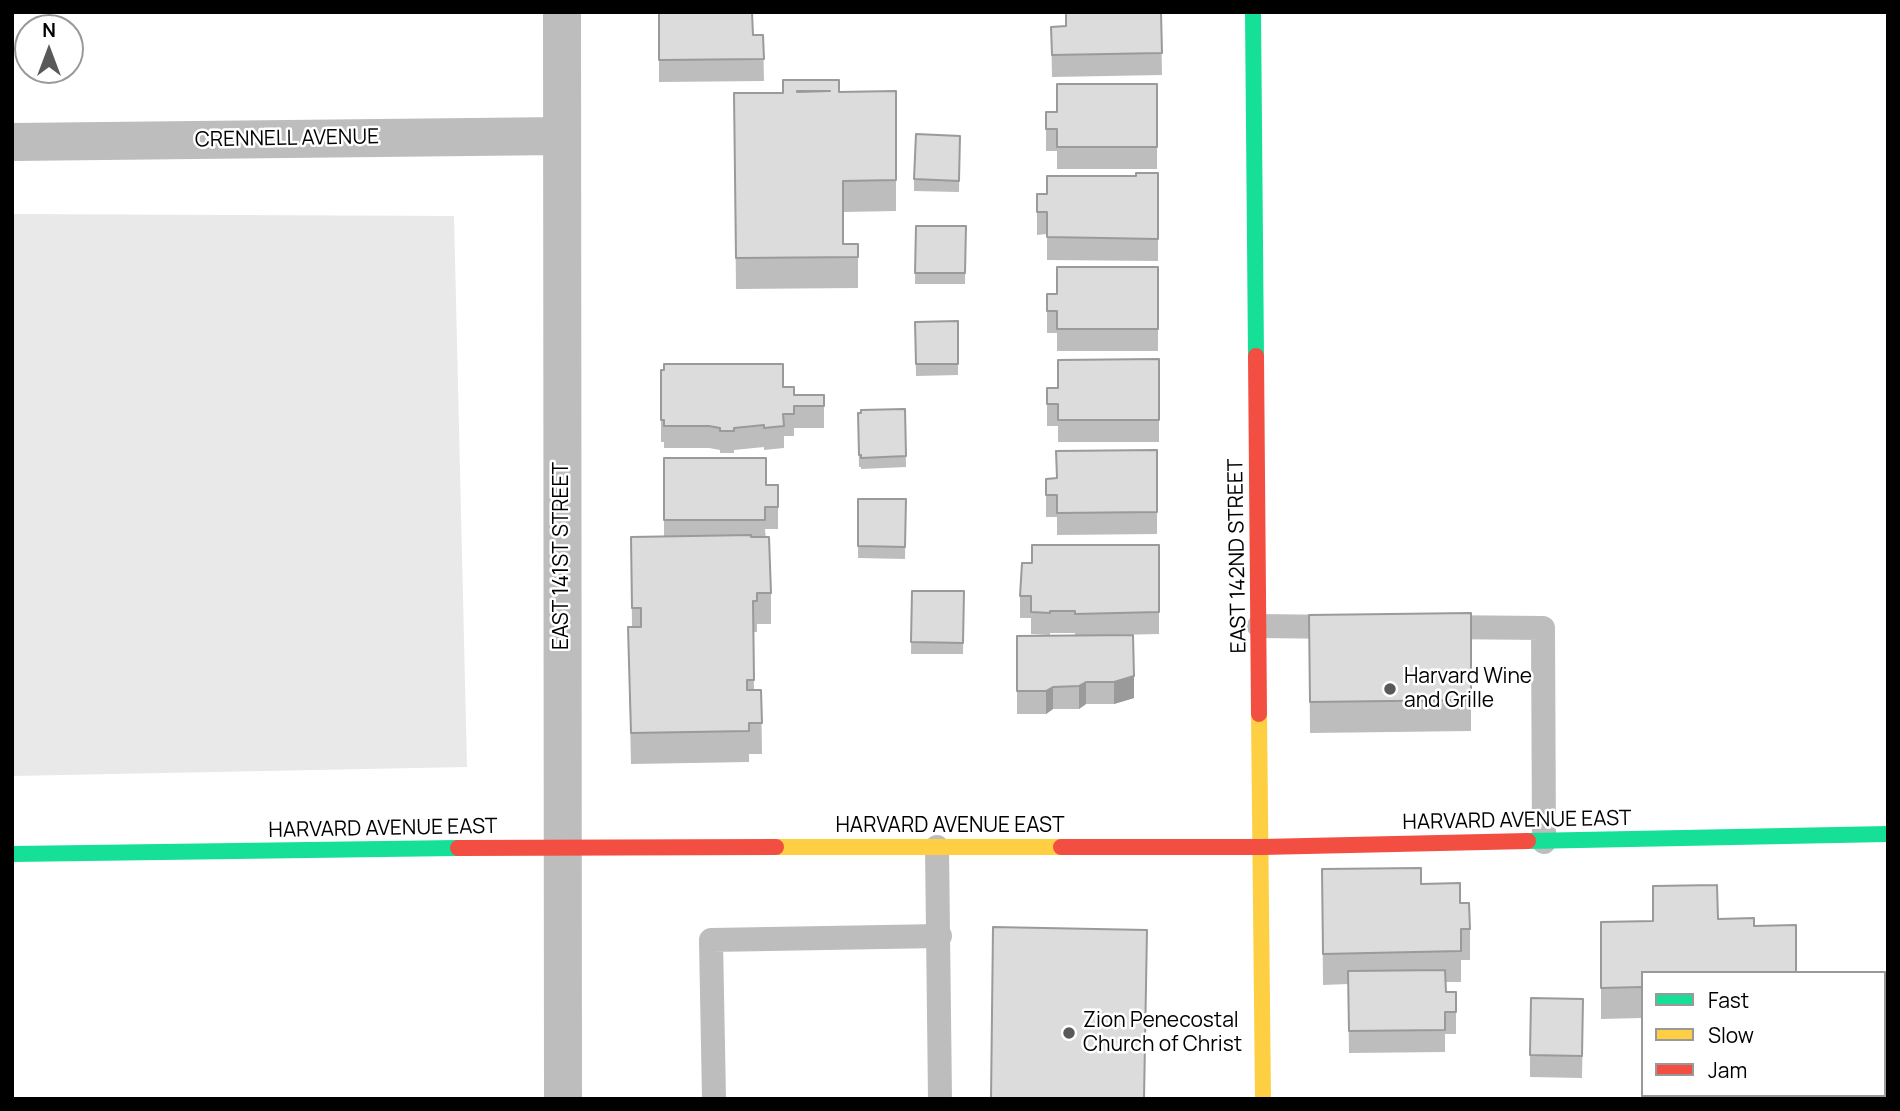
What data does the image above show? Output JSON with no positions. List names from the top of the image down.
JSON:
{
  "streets": {
    "main road": ["EAST 142ND STREET", "HARVARD AVENUE EAST"],
    "street": ["CRENNELL AVENUE", "EAST 141ST STREET"]
  },
  "crossings": [
    ["CRENNELL AVENUE", "EAST 141ST STREET"],
    ["EAST 141ST STREET", "HARVARD AVENUE EAST"],
    ["EAST 142ND STREET", "HARVARD AVENUE EAST"]
  ],
  "places": ["Harvard Wine and Grille", "Zion Penecostal Church of Christ"],
  "legend": ["Fast", "Slow", "Jam"],
  "north": "top"
}
